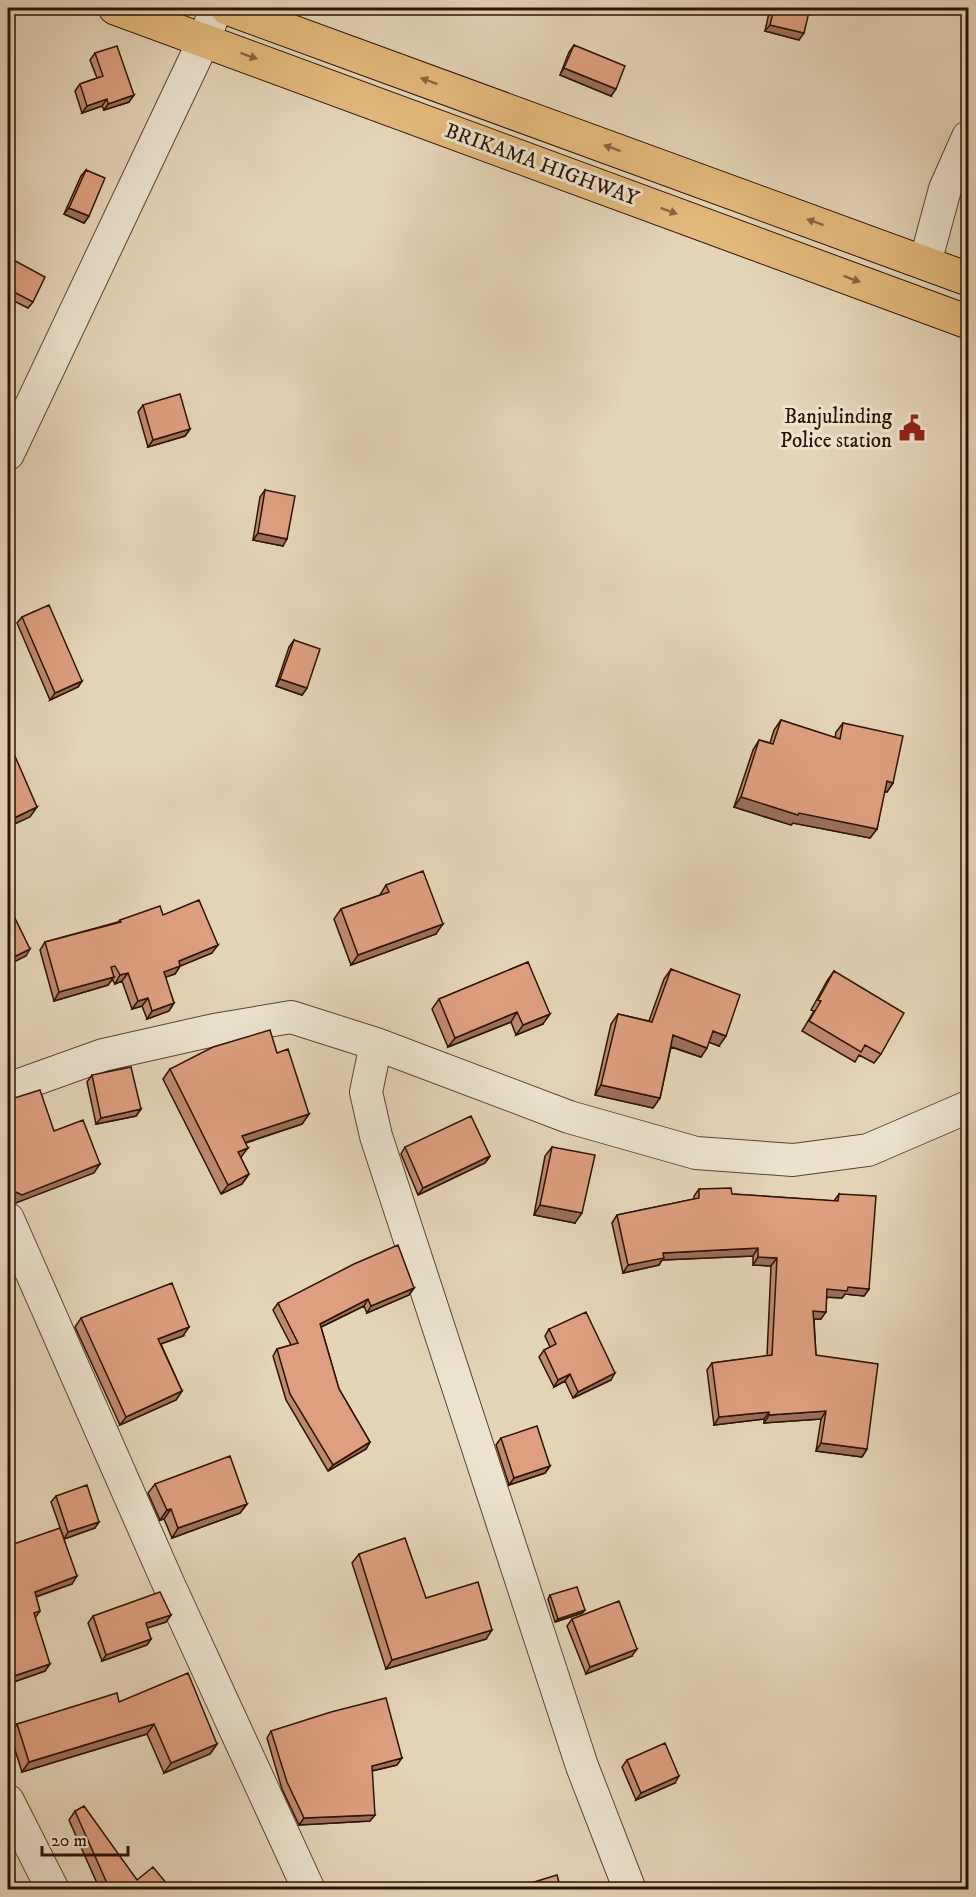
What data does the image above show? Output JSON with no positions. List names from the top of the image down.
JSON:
{
  "streets": {
    "highway": ["BRIKAMA HIGHWAY"]
  },
  "places": {
    "public building": ["Banjulinding Police station"]
  },
  "scale_bar": "20 m"
}
